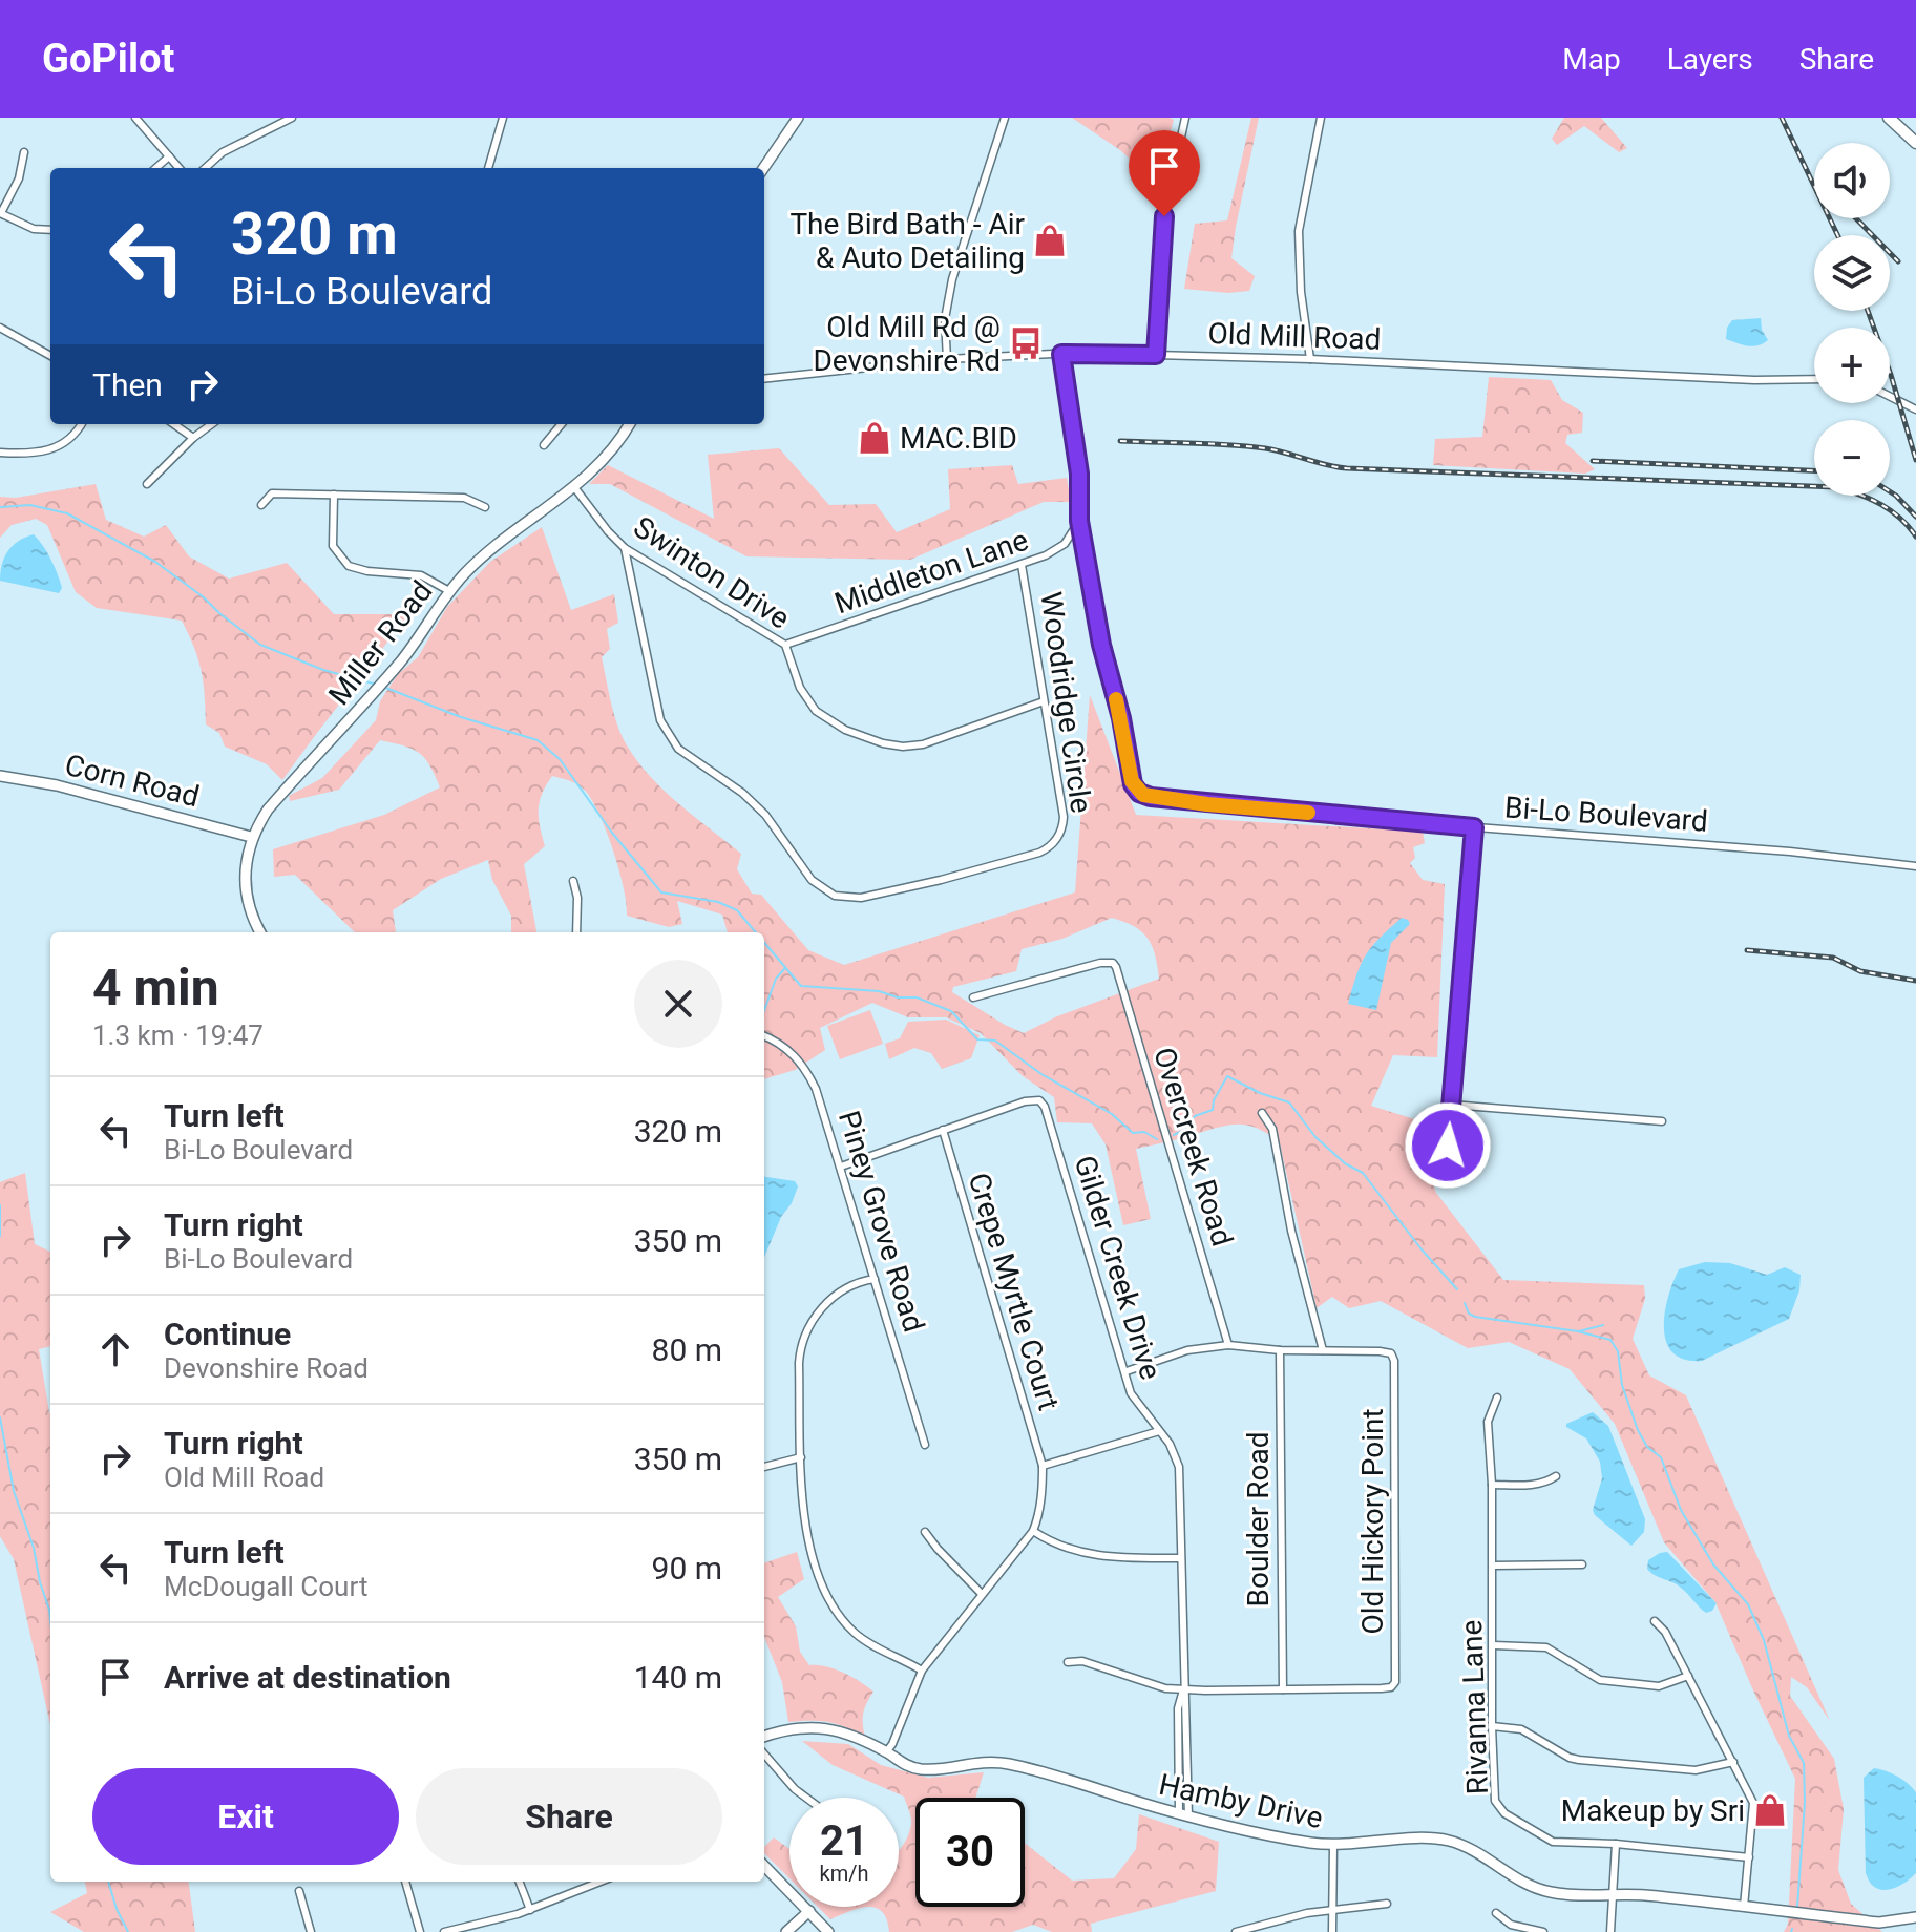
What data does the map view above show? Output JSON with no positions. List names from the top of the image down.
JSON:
{
  "streets": {
    "street": [
      "Old Mill Road",
      "Middleton Lane",
      "Swinton Drive",
      "Miller Road",
      "Woodridge Circle",
      "Corn Road",
      "Bi-Lo Boulevard",
      "Overcreek Road",
      "Piney Grove Road",
      "Gilder Creek Drive",
      "Crepe Myrtle Court",
      "Boulder Road",
      "Old Hickory Point",
      "Rivanna Lane",
      "Hamby Drive"
    ]
  },
  "crossings": [
    ["Old Mill Road", "Bi-Lo Boulevard"],
    ["Middleton Lane", "Swinton Drive"],
    ["Middleton Lane", "Woodridge Circle"],
    ["Middleton Lane", "Bi-Lo Boulevard"],
    ["Swinton Drive", "Miller Road"],
    ["Swinton Drive", "Woodridge Circle"],
    ["Miller Road", "Corn Road"],
    ["Gilder Creek Drive", "Crepe Myrtle Court"],
    ["Gilder Creek Drive", "Hamby Drive"],
    ["Boulder Road", "Old Hickory Point"]
  ],
  "places": {
    "shop": ["The Bird Bath - Air & Auto Detailing", "MAC.BID", "Makeup by Sri"],
    "bus stop": ["Old Mill Rd @ Devonshire Rd"]
  },
  "page": {
    "header": "GoPilot",
    "nav": ["Map", "Layers", "Share"],
    "map_buttons": ["+", "−"],
    "turn": ["320 m", "Bi-Lo Boulevard"],
    "then": "Then",
    "heading": ["4 min", "1.3 km · 19:47"],
    "list": [
      {
        "name": "Turn left",
        "note": "Bi-Lo Boulevard",
        "value": "320 m"
      },
      {
        "name": "Turn right",
        "note": "Bi-Lo Boulevard",
        "value": "350 m"
      },
      {
        "name": "Continue",
        "note": "Devonshire Road",
        "value": "80 m"
      },
      {
        "name": "Turn right",
        "note": "Old Mill Road",
        "value": "350 m"
      },
      {
        "name": "Turn left",
        "note": "McDougall Court",
        "value": "90 m"
      },
      {
        "name": "Arrive at destination",
        "value": "140 m"
      }
    ],
    "buttons": ["Exit", "Share"],
    "speed": "21 km/h",
    "limit": "30"
  }
}
